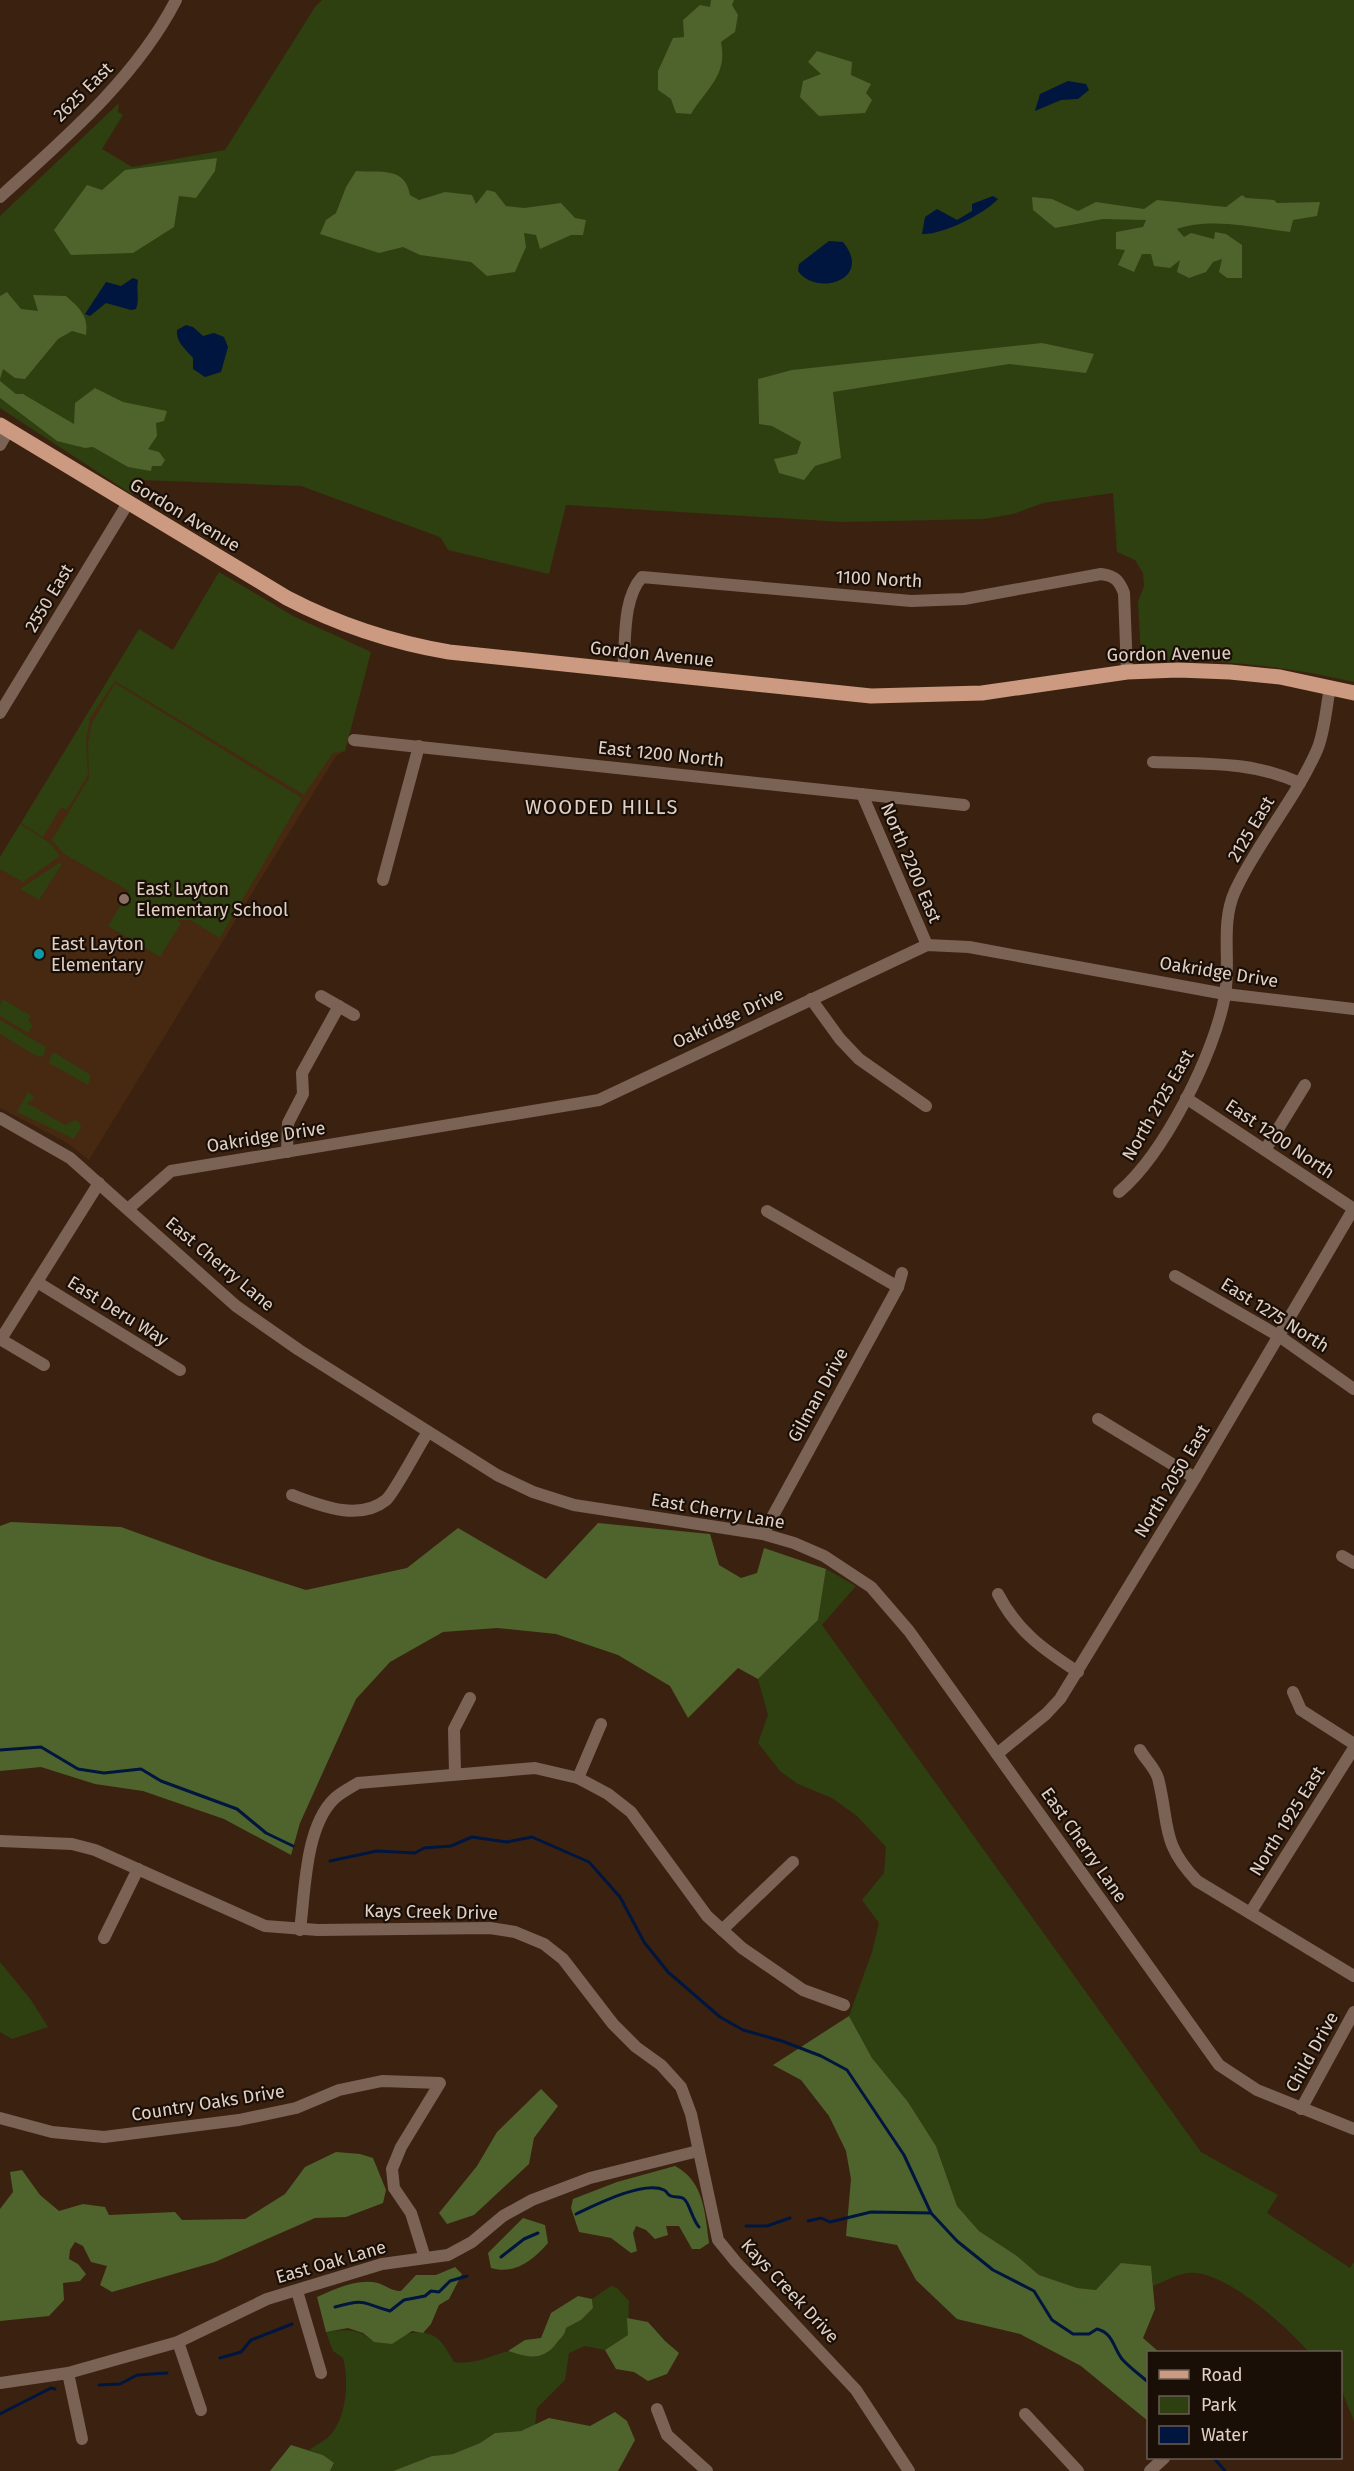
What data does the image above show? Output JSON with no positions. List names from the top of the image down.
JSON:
{
  "streets": {
    "main road": ["Gordon Avenue"],
    "street": [
      "2625 East",
      "1100 North",
      "2550 East",
      "East 1200 North",
      "2125 East",
      "North 2200 East",
      "Oakridge Drive",
      "North 2125 East",
      "East Cherry Lane",
      "East Deru Way",
      "East 1275 North",
      "Gilman Drive",
      "North 2050 East",
      "North 1925 East",
      "Kays Creek Drive",
      "Child Drive",
      "Country Oaks Drive",
      "East Oak Lane"
    ]
  },
  "crossings": [
    ["Gordon Avenue", "1100 North"],
    ["Gordon Avenue", "2550 East"],
    ["Gordon Avenue", "2125 East"],
    ["East 1200 North", "North 2200 East"],
    ["East 1200 North", "North 2125 East"],
    ["East 1200 North", "North 2050 East"],
    ["2125 East", "Oakridge Drive"],
    ["2125 East", "North 2125 East"],
    ["North 2200 East", "Oakridge Drive"],
    ["Oakridge Drive", "North 2125 East"],
    ["Oakridge Drive", "East Cherry Lane"],
    ["East Cherry Lane", "Gilman Drive"],
    ["East Cherry Lane", "North 2050 East"],
    ["East Cherry Lane", "Child Drive"],
    ["East 1275 North", "North 2050 East"],
    ["Kays Creek Drive", "East Oak Lane"],
    ["Country Oaks Drive", "East Oak Lane"]
  ],
  "districts": ["WOODED HILLS"],
  "places": ["East Layton Elementary School", "East Layton Elementary"],
  "legend": ["Road", "Park", "Water"]
}
